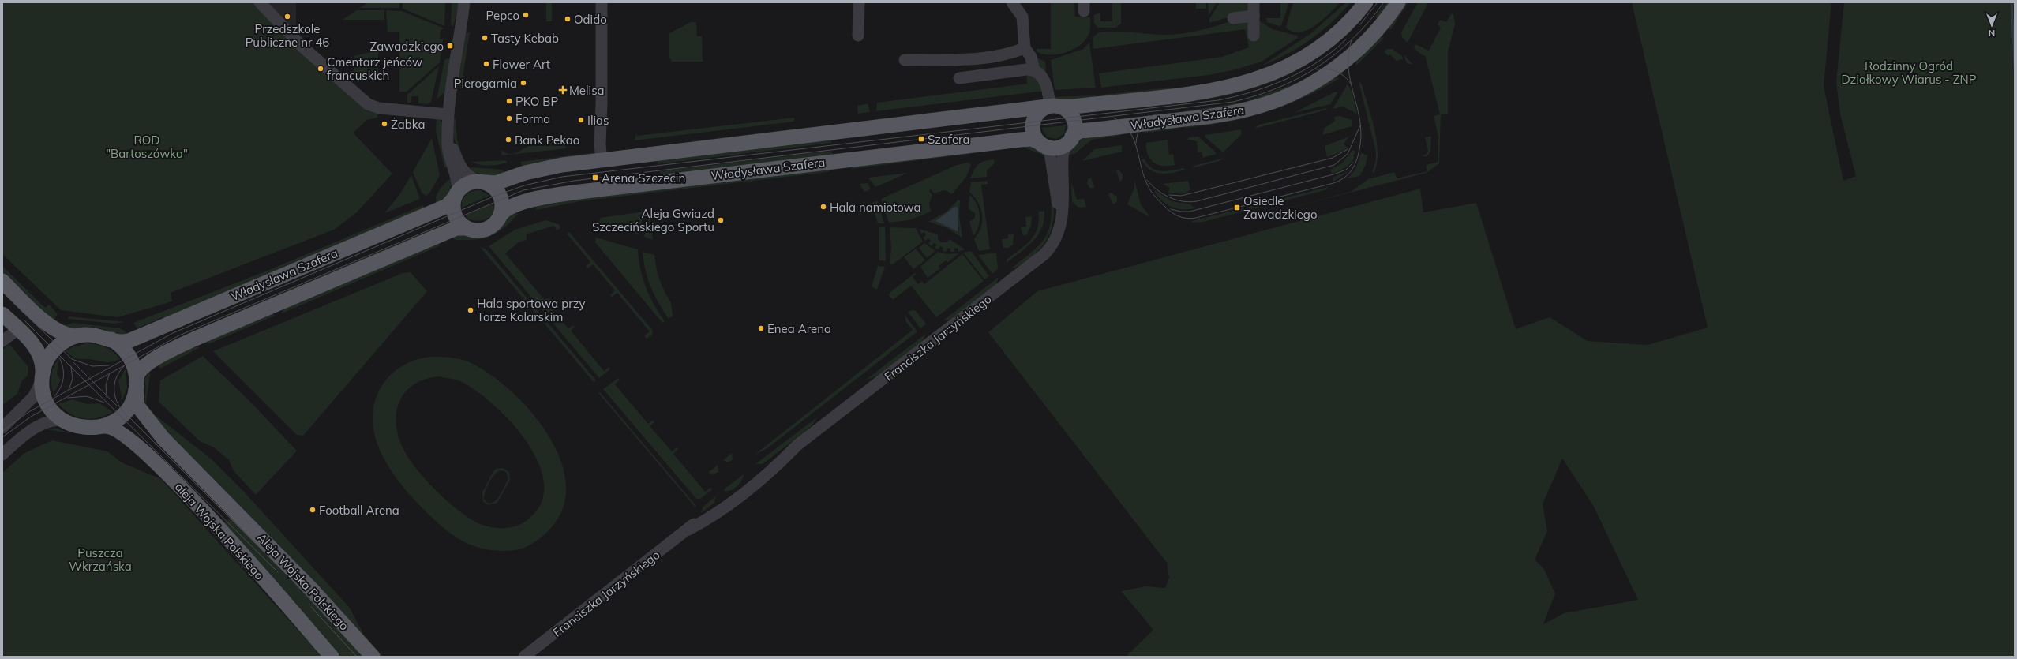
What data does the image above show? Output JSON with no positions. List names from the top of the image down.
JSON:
{
  "streets": {
    "main road": ["Władysława Szafera", "aleja Wojska Polskiego", "Aleja Wojska Polskiego"],
    "street": ["Franciszka Jarzyńskiego"]
  },
  "crossings": [
    ["Władysława Szafera", "Franciszka Jarzyńskiego"],
    ["Władysława Szafera", "aleja Wojska Polskiego"],
    ["aleja Wojska Polskiego", "Aleja Wojska Polskiego"]
  ],
  "parks": ["Rodzinny Ogród Działkowy Wiarus - ZNP", "ROD \"Bartoszówka\"", "Puszcza Wkrzańska"],
  "places": {
    "other": [
      "Pepco",
      "Przedszkole Publiczne nr 46",
      "Odido",
      "Tasty Kebab",
      "Flower Art",
      "Cmentarz jeńców francuskich",
      "Pierogarnia",
      "PKO BP",
      "Forma",
      "Ilias",
      "Żabka",
      "Bank Pekao",
      "Hala namiotowa",
      "Aleja Gwiazd Szczecińskiego Sportu",
      "Hala sportowa przy Torze Kolarskim",
      "Enea Arena",
      "Football Arena"
    ],
    "transit": [
      "Zawadzkiego",
      "Szafera",
      "Arena Szczecin",
      "Osiedle Zawadzkiego"
    ],
    "health": ["Melisa"]
  },
  "north": "bottom"
}
